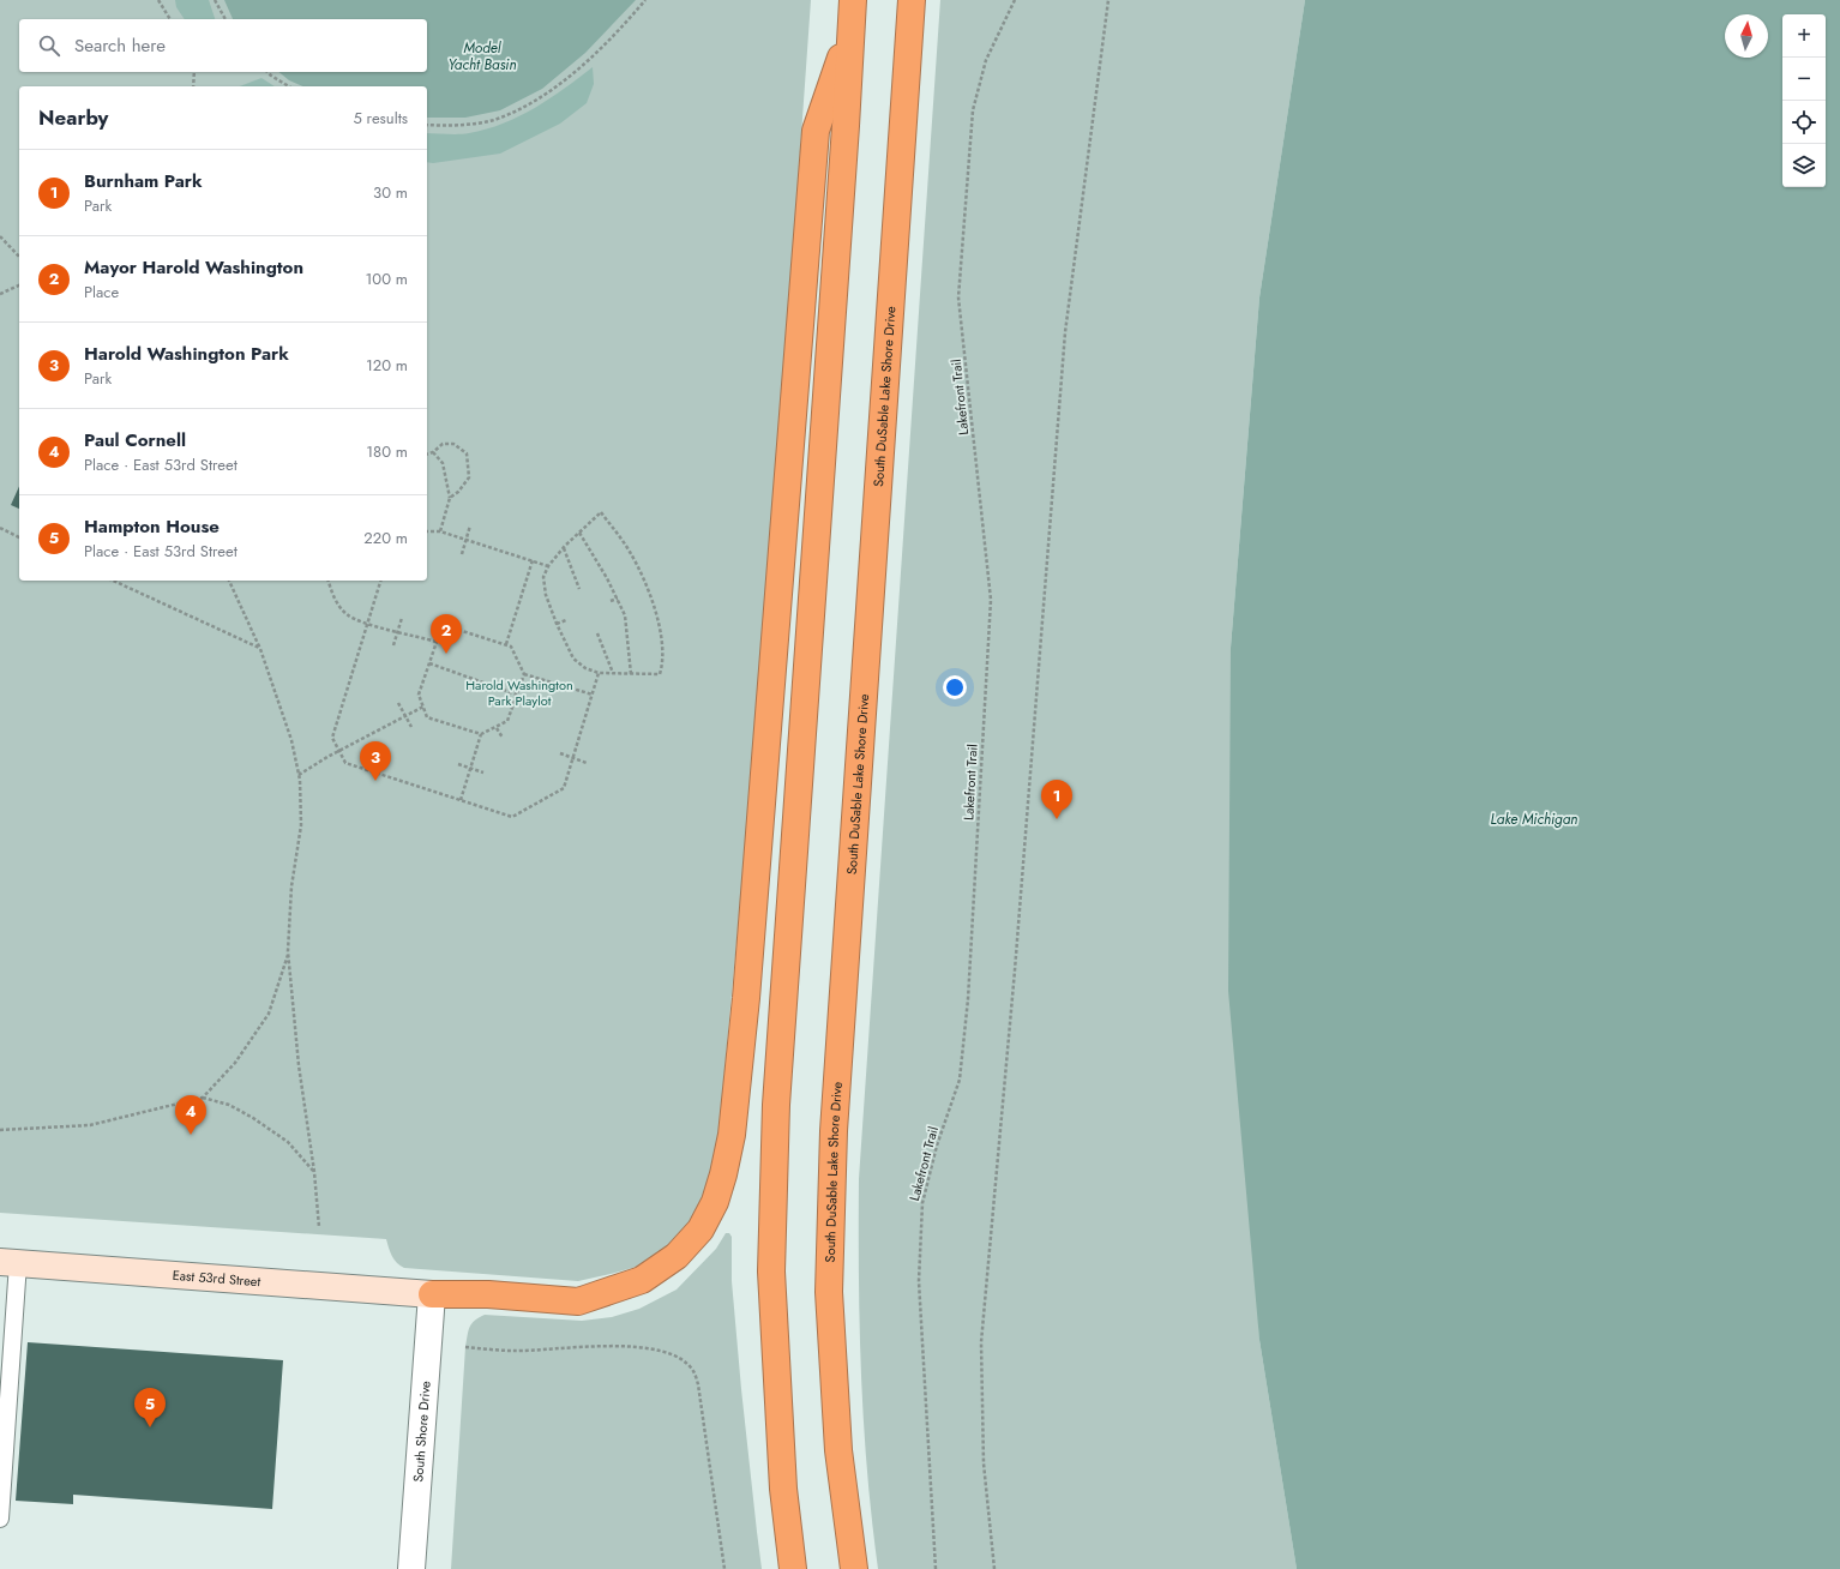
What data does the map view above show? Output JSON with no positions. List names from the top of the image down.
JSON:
{
  "streets": {
    "highway": ["South DuSable Lake Shore Drive"],
    "street": ["East 53rd Street", "South Shore Drive"],
    "path": ["Lakefront Trail"]
  },
  "crossings": [
    ["East 53rd Street", "South Shore Drive"]
  ],
  "water": ["Model Yacht Basin", "Lake Michigan"],
  "parks": ["Harold Washington Park Playlot"],
  "north": "top",
  "page": {
    "map_buttons": ["+", "−"],
    "search": "Search here",
    "heading": ["Nearby", "5 results"],
    "list": [
      {
        "mark": "1",
        "name": "Burnham Park",
        "note": "Park",
        "value": "30 m"
      },
      {
        "mark": "2",
        "name": "Mayor Harold Washington",
        "note": "Place",
        "value": "100 m"
      },
      {
        "mark": "3",
        "name": "Harold Washington Park",
        "note": "Park",
        "value": "120 m"
      },
      {
        "mark": "4",
        "name": "Paul Cornell",
        "note": "Place · East 53rd Street",
        "value": "180 m"
      },
      {
        "mark": "5",
        "name": "Hampton House",
        "note": "Place · East 53rd Street",
        "value": "220 m"
      }
    ],
    "pins": [
      "2",
      "3",
      "1",
      "4",
      "5"
    ]
  }
}
